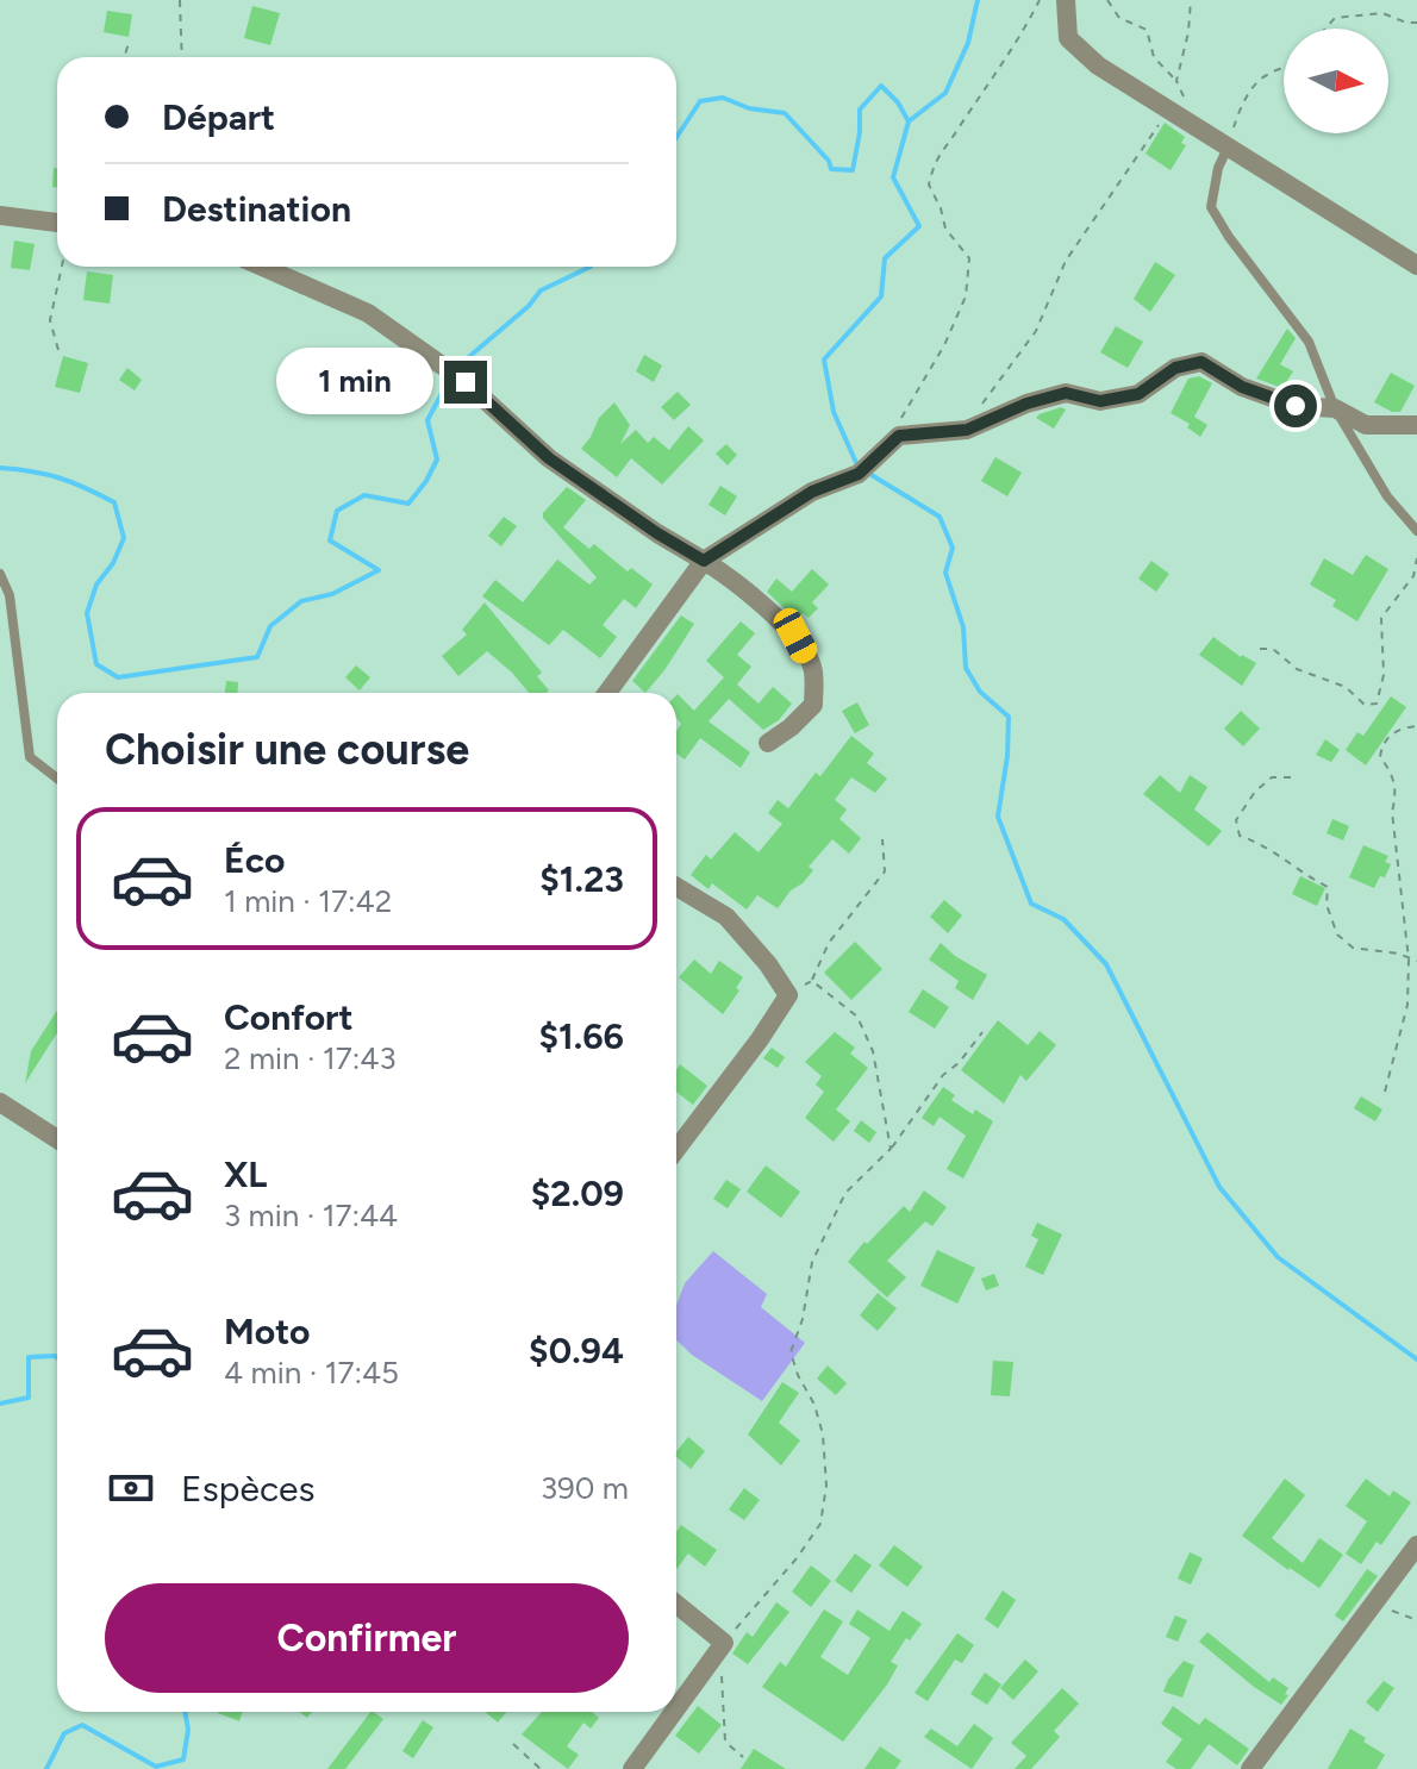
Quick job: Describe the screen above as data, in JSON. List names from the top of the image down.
{
  "north": "right",
  "page": {
    "banner": ["Départ", "Destination"],
    "bubble": "1 min",
    "heading": "Choisir une course",
    "list": [
      {
        "name": "Éco",
        "note": "1 min · 17:42",
        "value": "$1.23"
      },
      {
        "name": "Confort",
        "note": "2 min · 17:43",
        "value": "$1.66"
      },
      {
        "name": "XL",
        "note": "3 min · 17:44",
        "value": "$2.09"
      },
      {
        "name": "Moto",
        "note": "4 min · 17:45",
        "value": "$0.94"
      }
    ],
    "pay": ["Espèces", "390 m"],
    "buttons": "Confirmer"
  }
}
